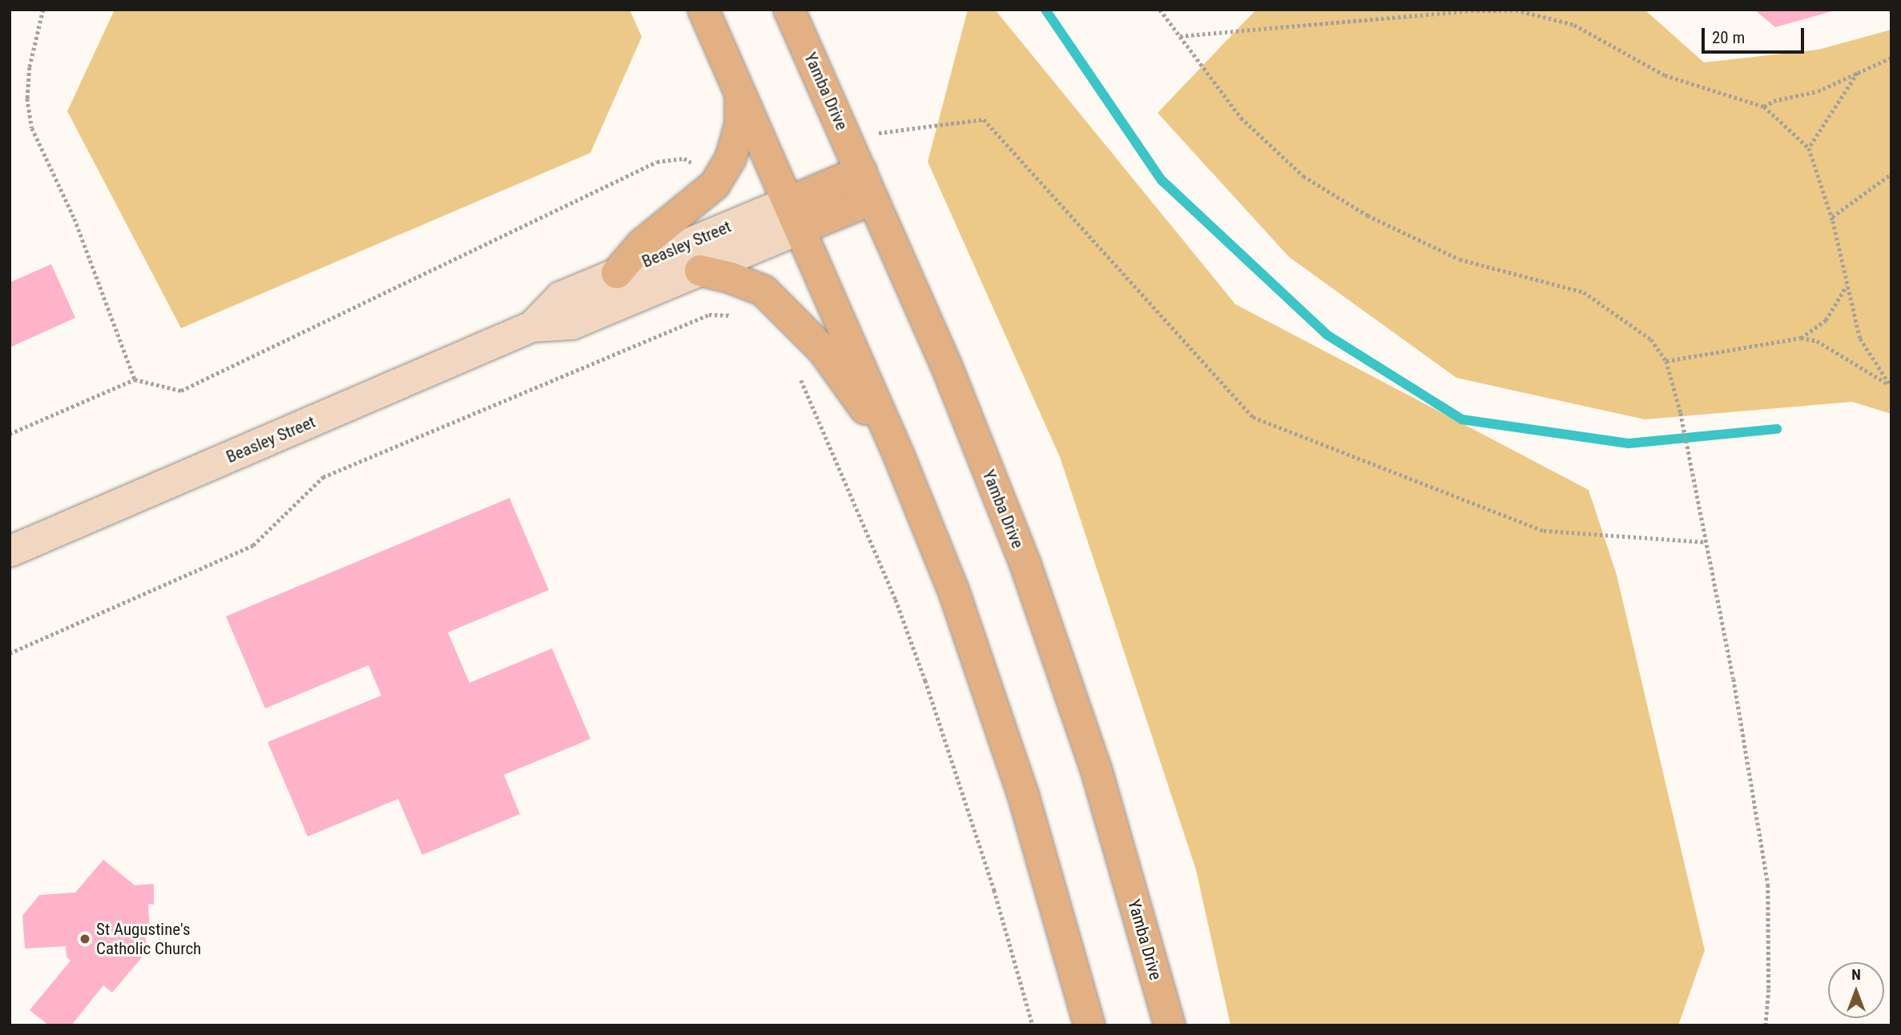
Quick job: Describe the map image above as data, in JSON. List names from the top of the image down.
{
  "streets": {
    "main road": ["Yamba Drive", "Beasley Street"]
  },
  "places": ["St Augustine's Catholic Church"],
  "scale_bar": "20 m",
  "north": "top"
}
